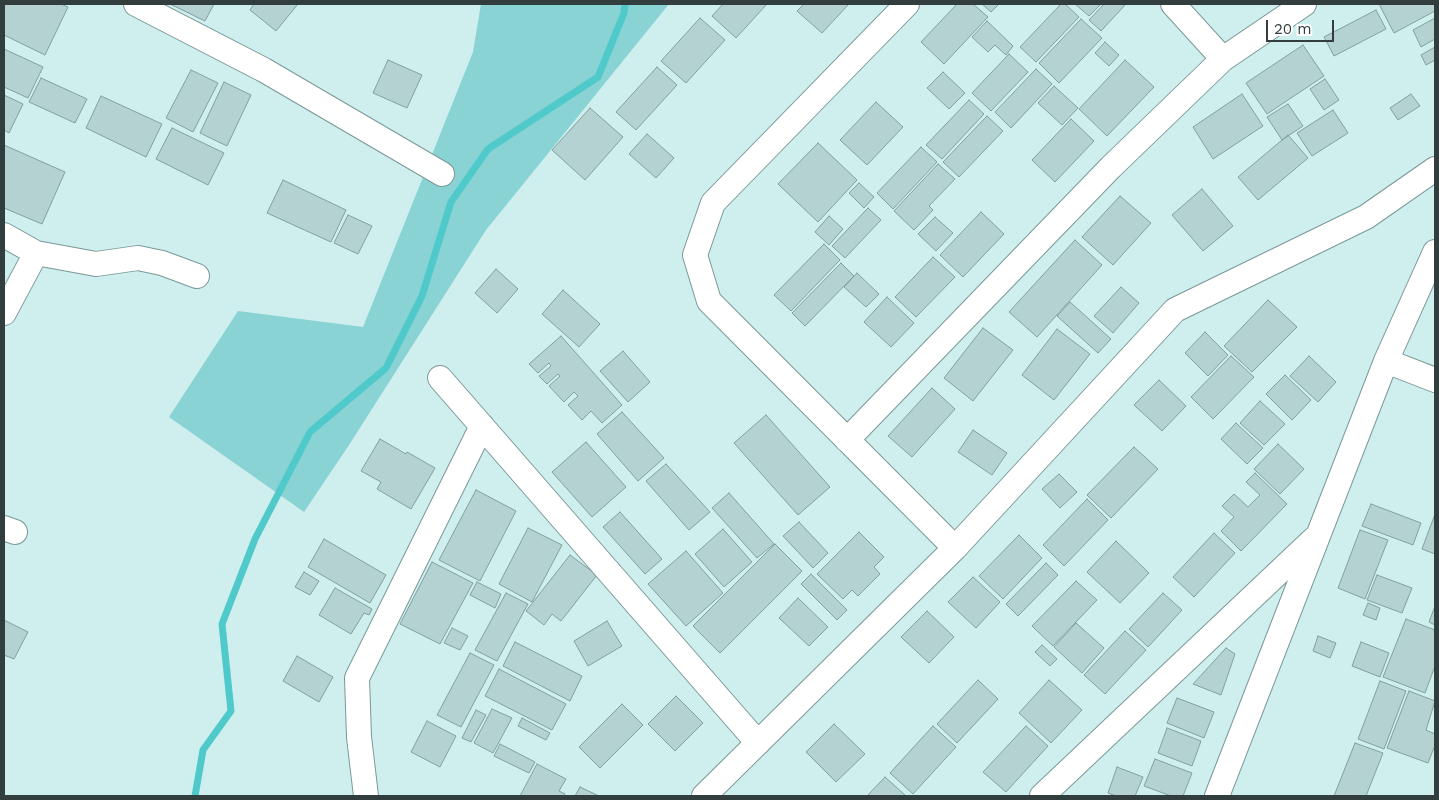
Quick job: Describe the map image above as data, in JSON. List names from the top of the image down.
{
  "scale_bar": "20 m"
}
